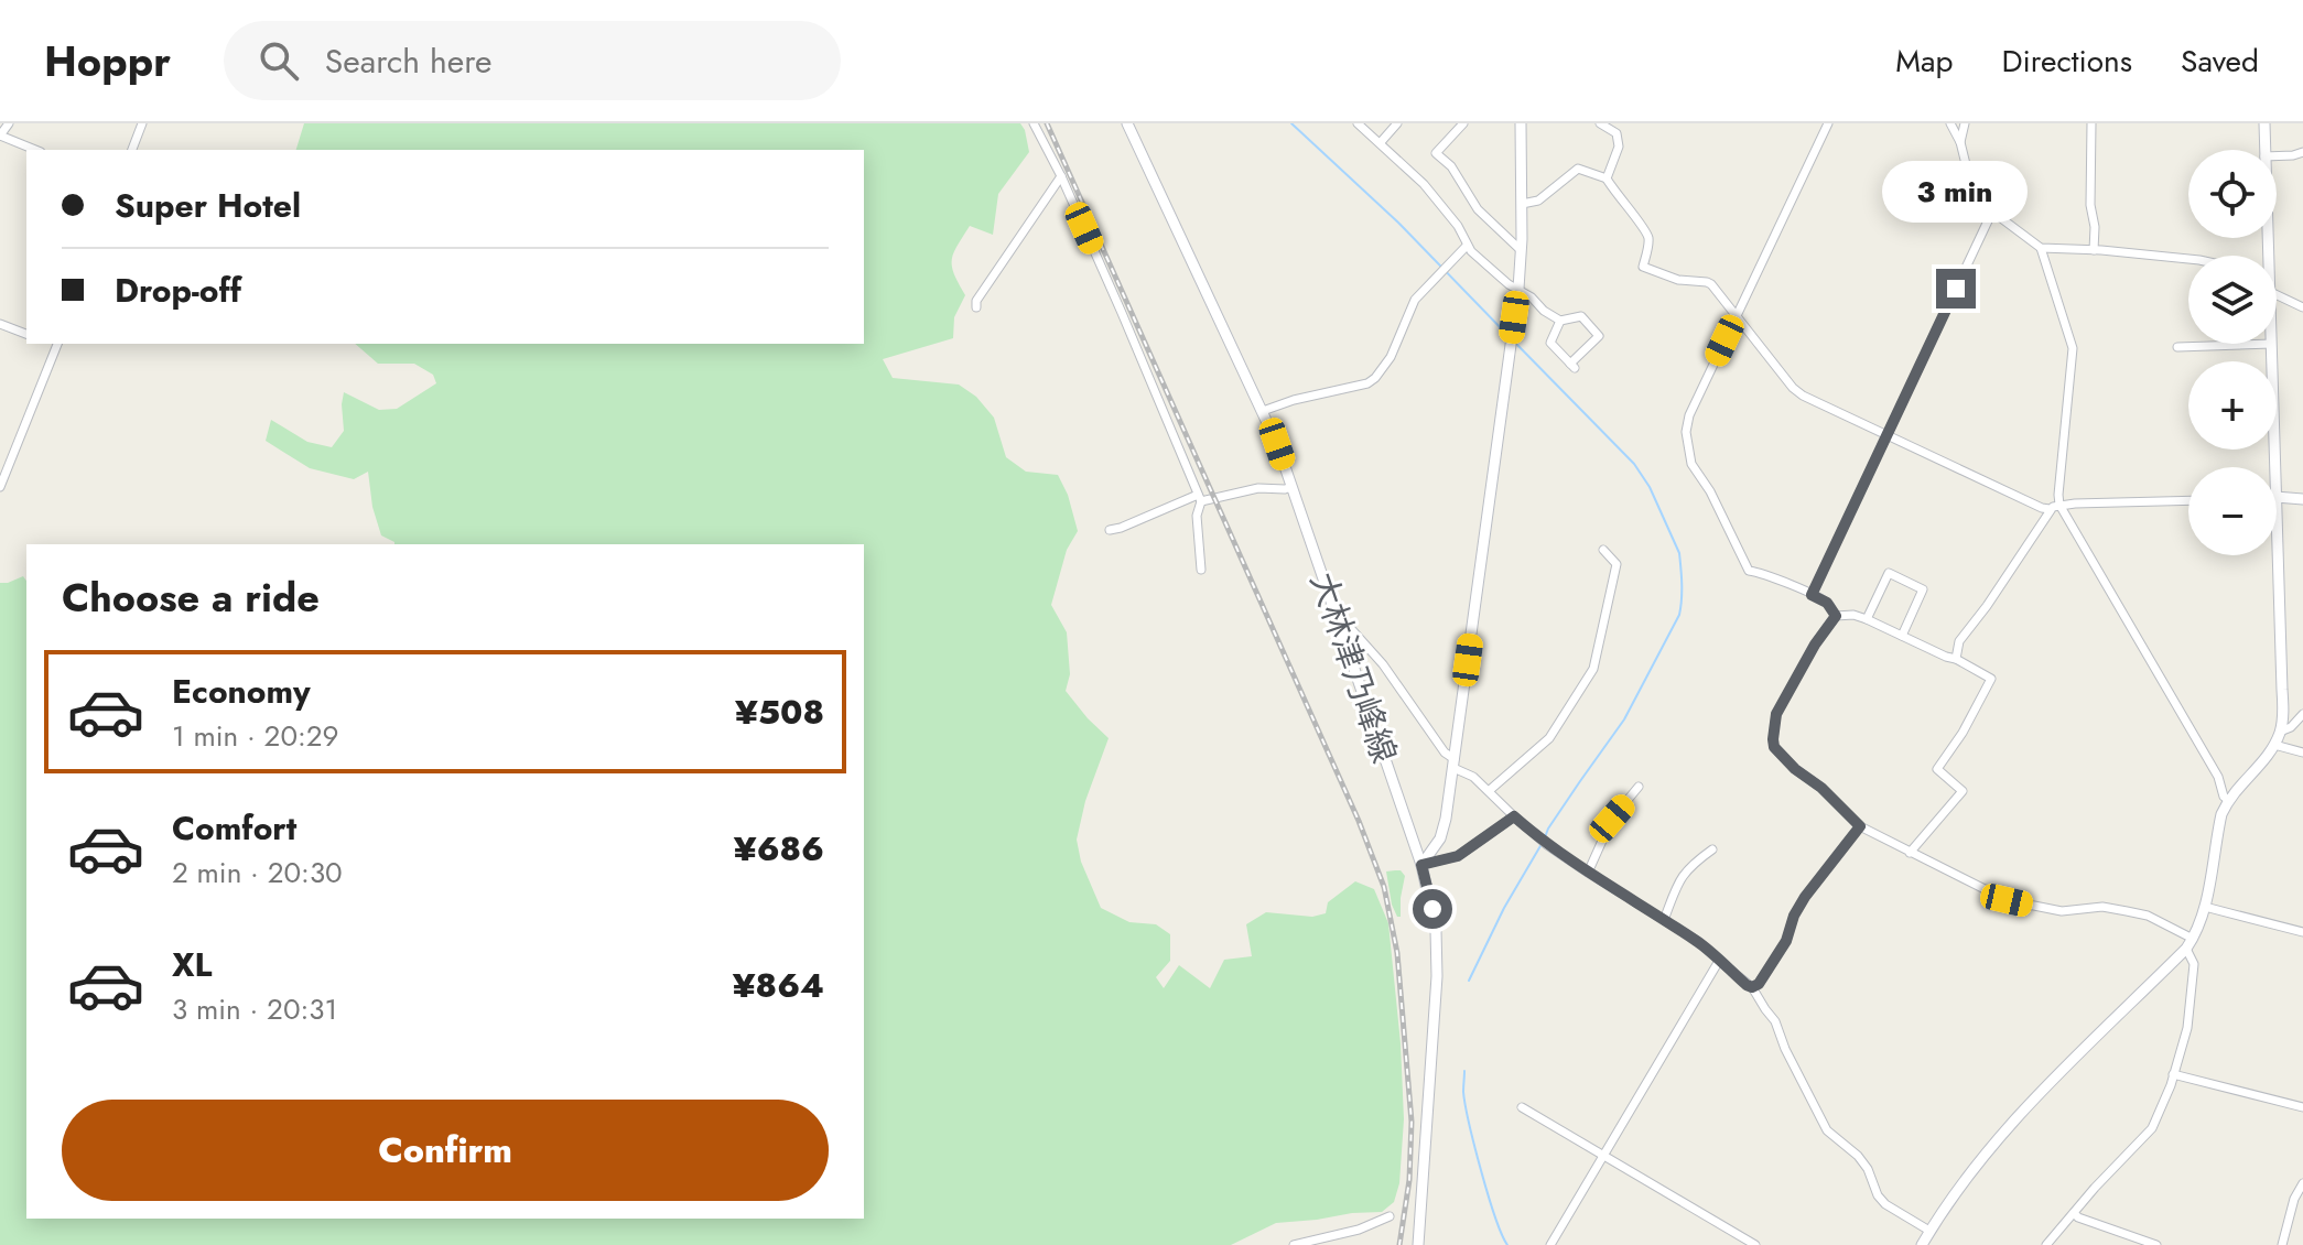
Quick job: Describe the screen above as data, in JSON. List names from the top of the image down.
{
  "streets": {
    "street": ["大林津乃峰線"]
  },
  "page": {
    "header": "Hoppr",
    "search": "Search here",
    "nav": ["Map", "Directions", "Saved"],
    "map_buttons": ["+", "−"],
    "banner": ["Super Hotel", "Drop-off"],
    "bubble": "3 min",
    "heading": "Choose a ride",
    "list": [
      {
        "name": "Economy",
        "note": "1 min · 20:29",
        "value": "¥508"
      },
      {
        "name": "Comfort",
        "note": "2 min · 20:30",
        "value": "¥686"
      },
      {
        "name": "XL",
        "note": "3 min · 20:31",
        "value": "¥864"
      }
    ],
    "buttons": "Confirm"
  }
}
